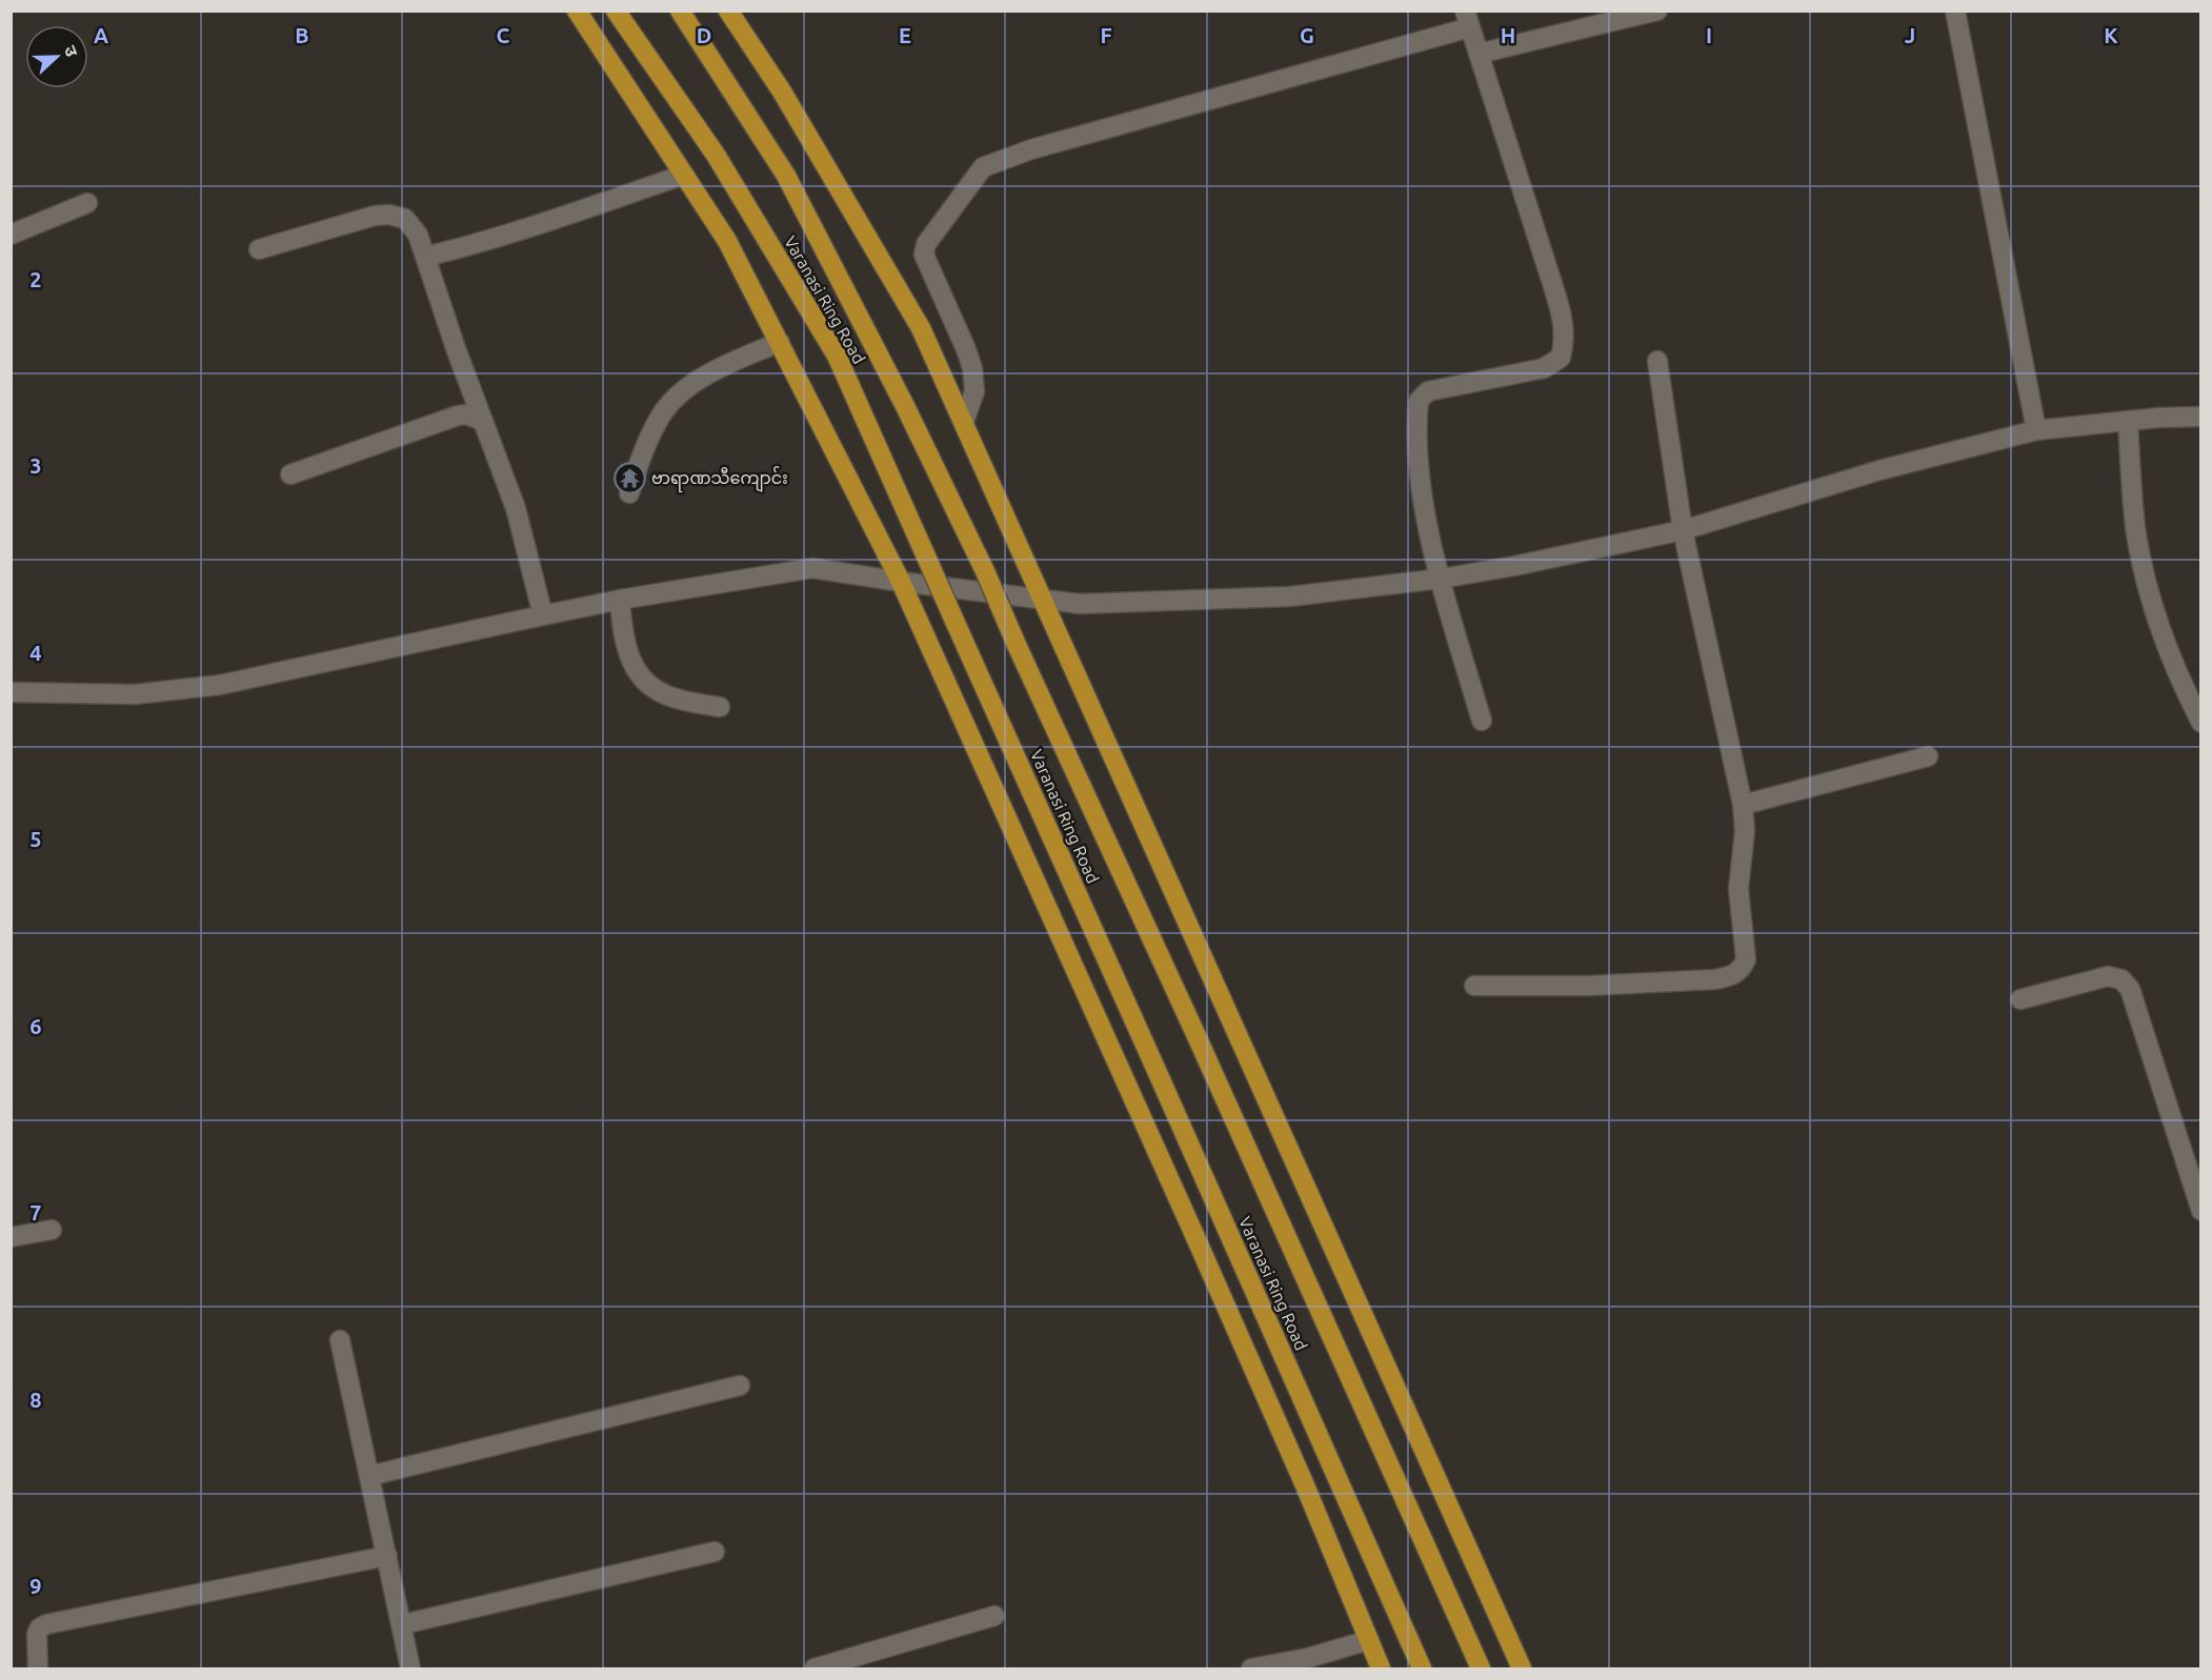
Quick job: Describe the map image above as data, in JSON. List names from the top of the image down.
{
  "streets": {
    "highway": ["Varanasi Ring Road"]
  },
  "places": {
    "temple": ["ဗာရာဏသီကျောင်း"]
  },
  "north": "right",
  "grid": {
    "columns": [
      "A",
      "B",
      "C",
      "D",
      "E",
      "F",
      "G",
      "H",
      "I",
      "J",
      "K"
    ],
    "rows": [
      "2",
      "3",
      "4",
      "5",
      "6",
      "7",
      "8",
      "9"
    ]
  }
}
